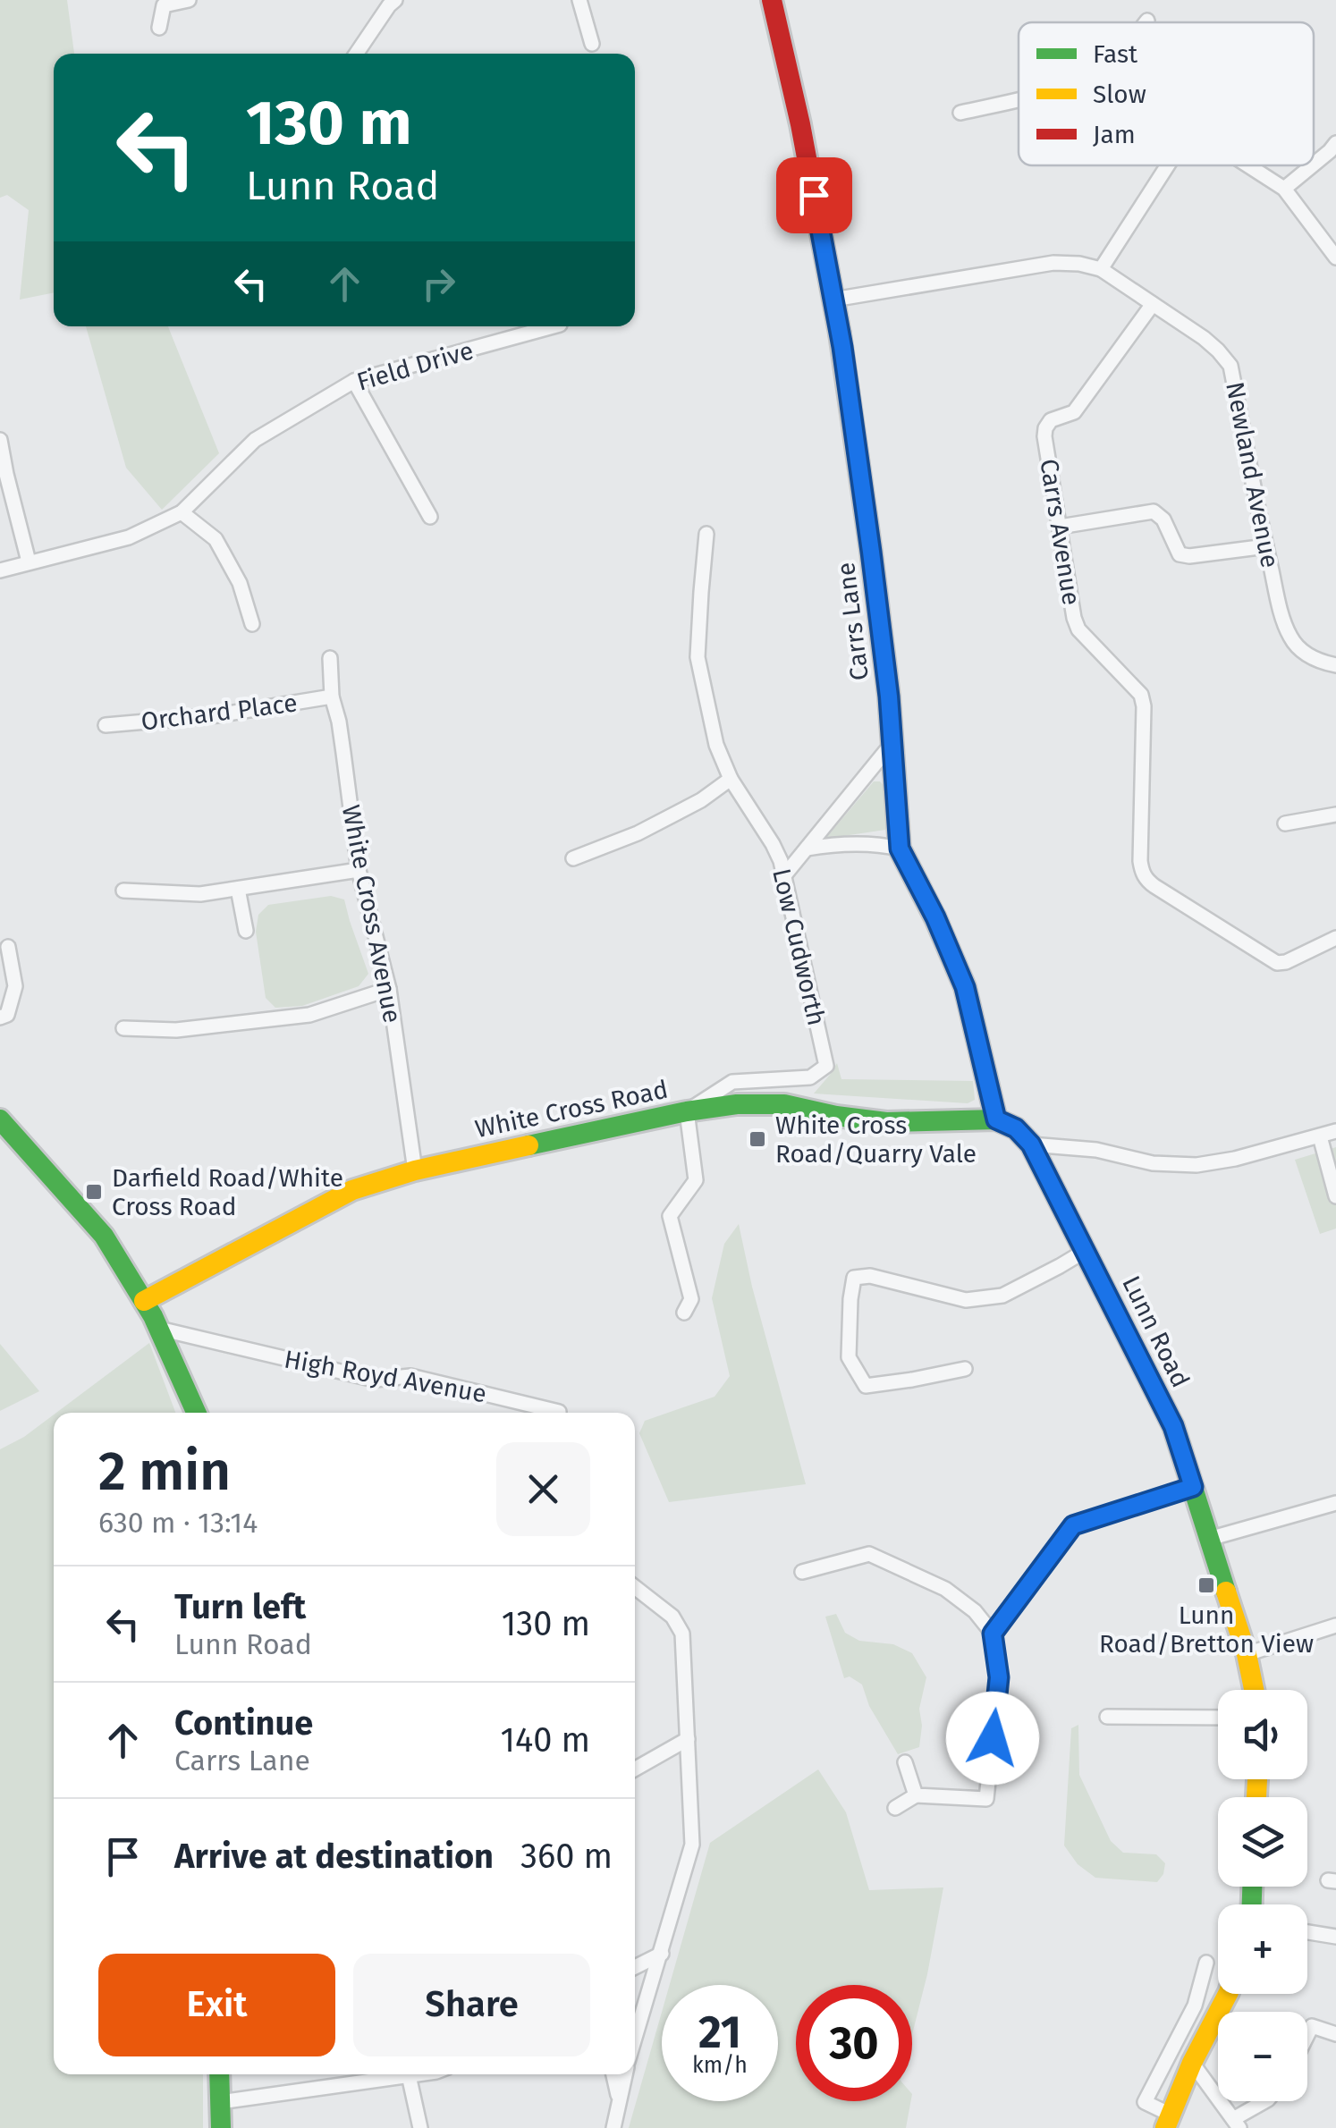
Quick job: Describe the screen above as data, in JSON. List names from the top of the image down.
{
  "streets": {
    "street": [
      "Field Drive",
      "Newland Avenue",
      "Carrs Avenue",
      "Carrs Lane",
      "Orchard Place",
      "White Cross Avenue",
      "Low Cudworth",
      "White Cross Road",
      "Lunn Road",
      "High Royd Avenue"
    ]
  },
  "crossings": [
    ["Newland Avenue", "Carrs Avenue"],
    ["Newland Avenue", "Carrs Lane"],
    ["Carrs Lane", "White Cross Road"],
    ["Orchard Place", "White Cross Avenue"],
    ["White Cross Avenue", "White Cross Road"],
    ["Low Cudworth", "White Cross Road"]
  ],
  "places": {
    "transit": ["White Cross Road/Quarry Vale", "Darfield Road/White Cross Road", "Lunn Road/Bretton View"]
  },
  "legend": ["Fast", "Slow", "Jam"],
  "page": {
    "turn": ["130 m", "Lunn Road"],
    "heading": ["2 min", "630 m · 13:14"],
    "list": [
      {
        "name": "Turn left",
        "note": "Lunn Road",
        "value": "130 m"
      },
      {
        "name": "Continue",
        "note": "Carrs Lane",
        "value": "140 m"
      },
      {
        "name": "Arrive at destination",
        "value": "360 m"
      }
    ],
    "map_buttons": ["+", "−"],
    "buttons": ["Exit", "Share"],
    "speed": "21 km/h",
    "limit": "30"
  }
}
